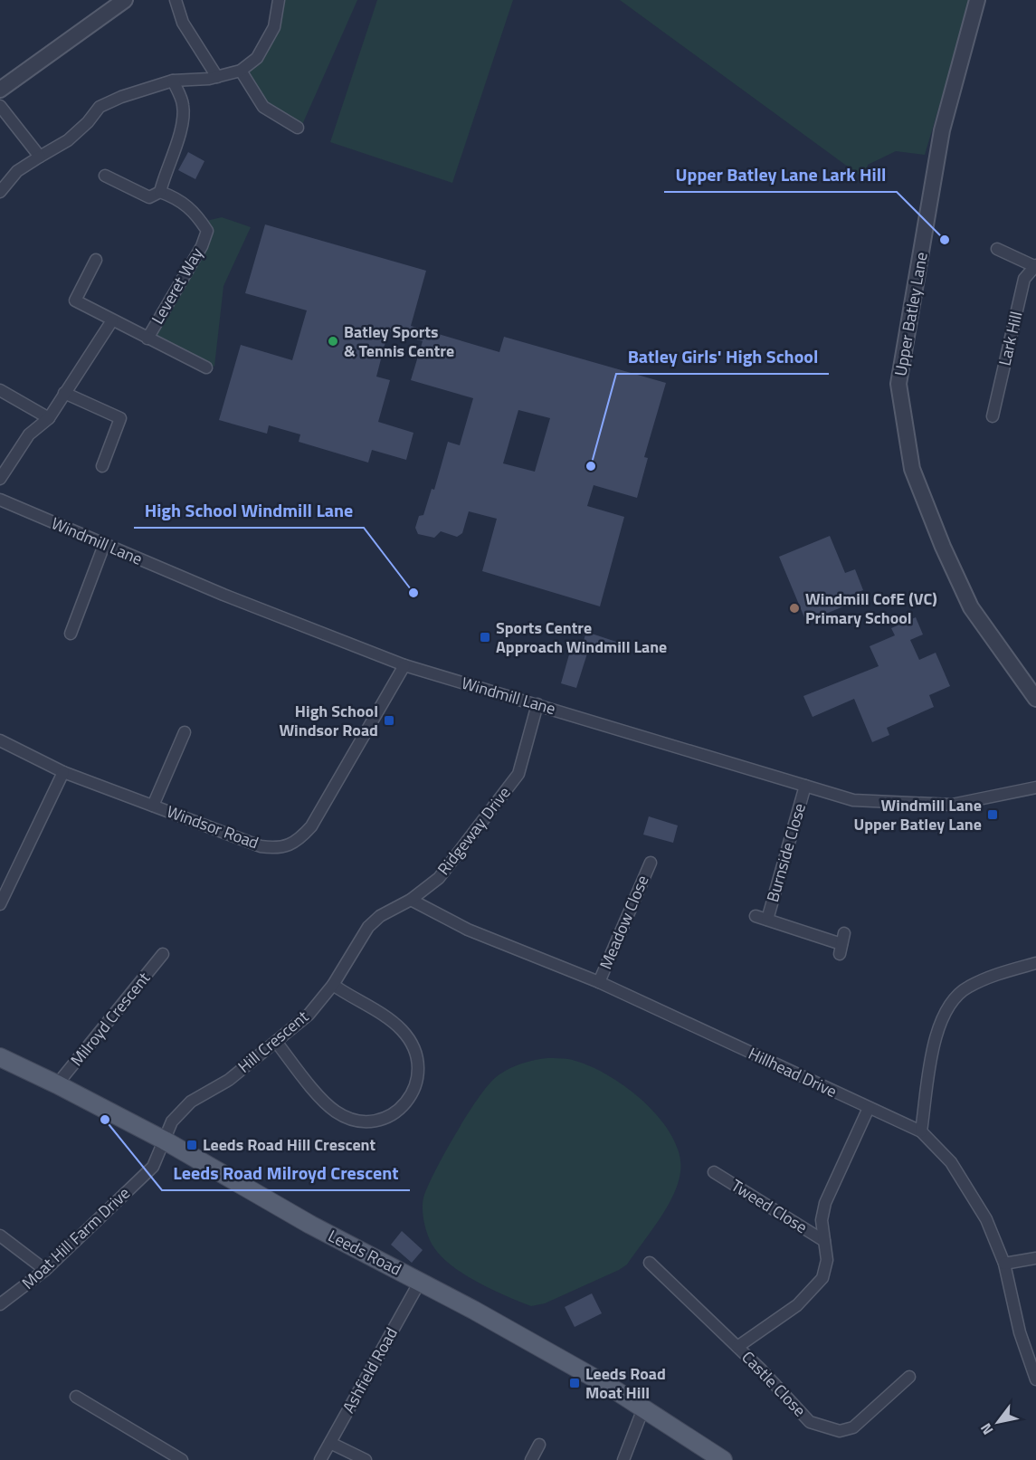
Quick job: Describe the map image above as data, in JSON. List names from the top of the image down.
{
  "streets": {
    "main road": ["Leeds Road"],
    "street": [
      "Leveret Way",
      "Upper Batley Lane",
      "Lark Hill",
      "Windmill Lane",
      "Windsor Road",
      "Ridgeway Drive",
      "Burnside Close",
      "Meadow Close",
      "Milroyd Crescent",
      "Hill Crescent",
      "Hillhead Drive",
      "Tweed Close",
      "Moat Hill Farm Drive",
      "Ashfield Road",
      "Castle Close"
    ]
  },
  "crossings": [
    ["Windmill Lane", "Windsor Road"],
    ["Windmill Lane", "Ridgeway Drive"],
    ["Windmill Lane", "Burnside Close"],
    ["Ridgeway Drive", "Hill Crescent"],
    ["Ridgeway Drive", "Hillhead Drive"],
    ["Meadow Close", "Hillhead Drive"],
    ["Milroyd Crescent", "Leeds Road"],
    ["Hill Crescent", "Moat Hill Farm Drive"],
    ["Hill Crescent", "Leeds Road"],
    ["Moat Hill Farm Drive", "Leeds Road"],
    ["Leeds Road", "Ashfield Road"]
  ],
  "places": {
    "other": [
      "Upper Batley Lane Lark Hill",
      "Batley Sports & Tennis Centre",
      "Batley Girls' High School",
      "High School Windmill Lane",
      "Windmill CofE (VC) Primary School",
      "Leeds Road Milroyd Crescent"
    ],
    "transit": [
      "Sports Centre Approach Windmill Lane",
      "High School Windsor Road",
      "Windmill Lane Upper Batley Lane",
      "Leeds Road Hill Crescent",
      "Leeds Road Moat Hill"
    ]
  },
  "north": "bottom left"
}
